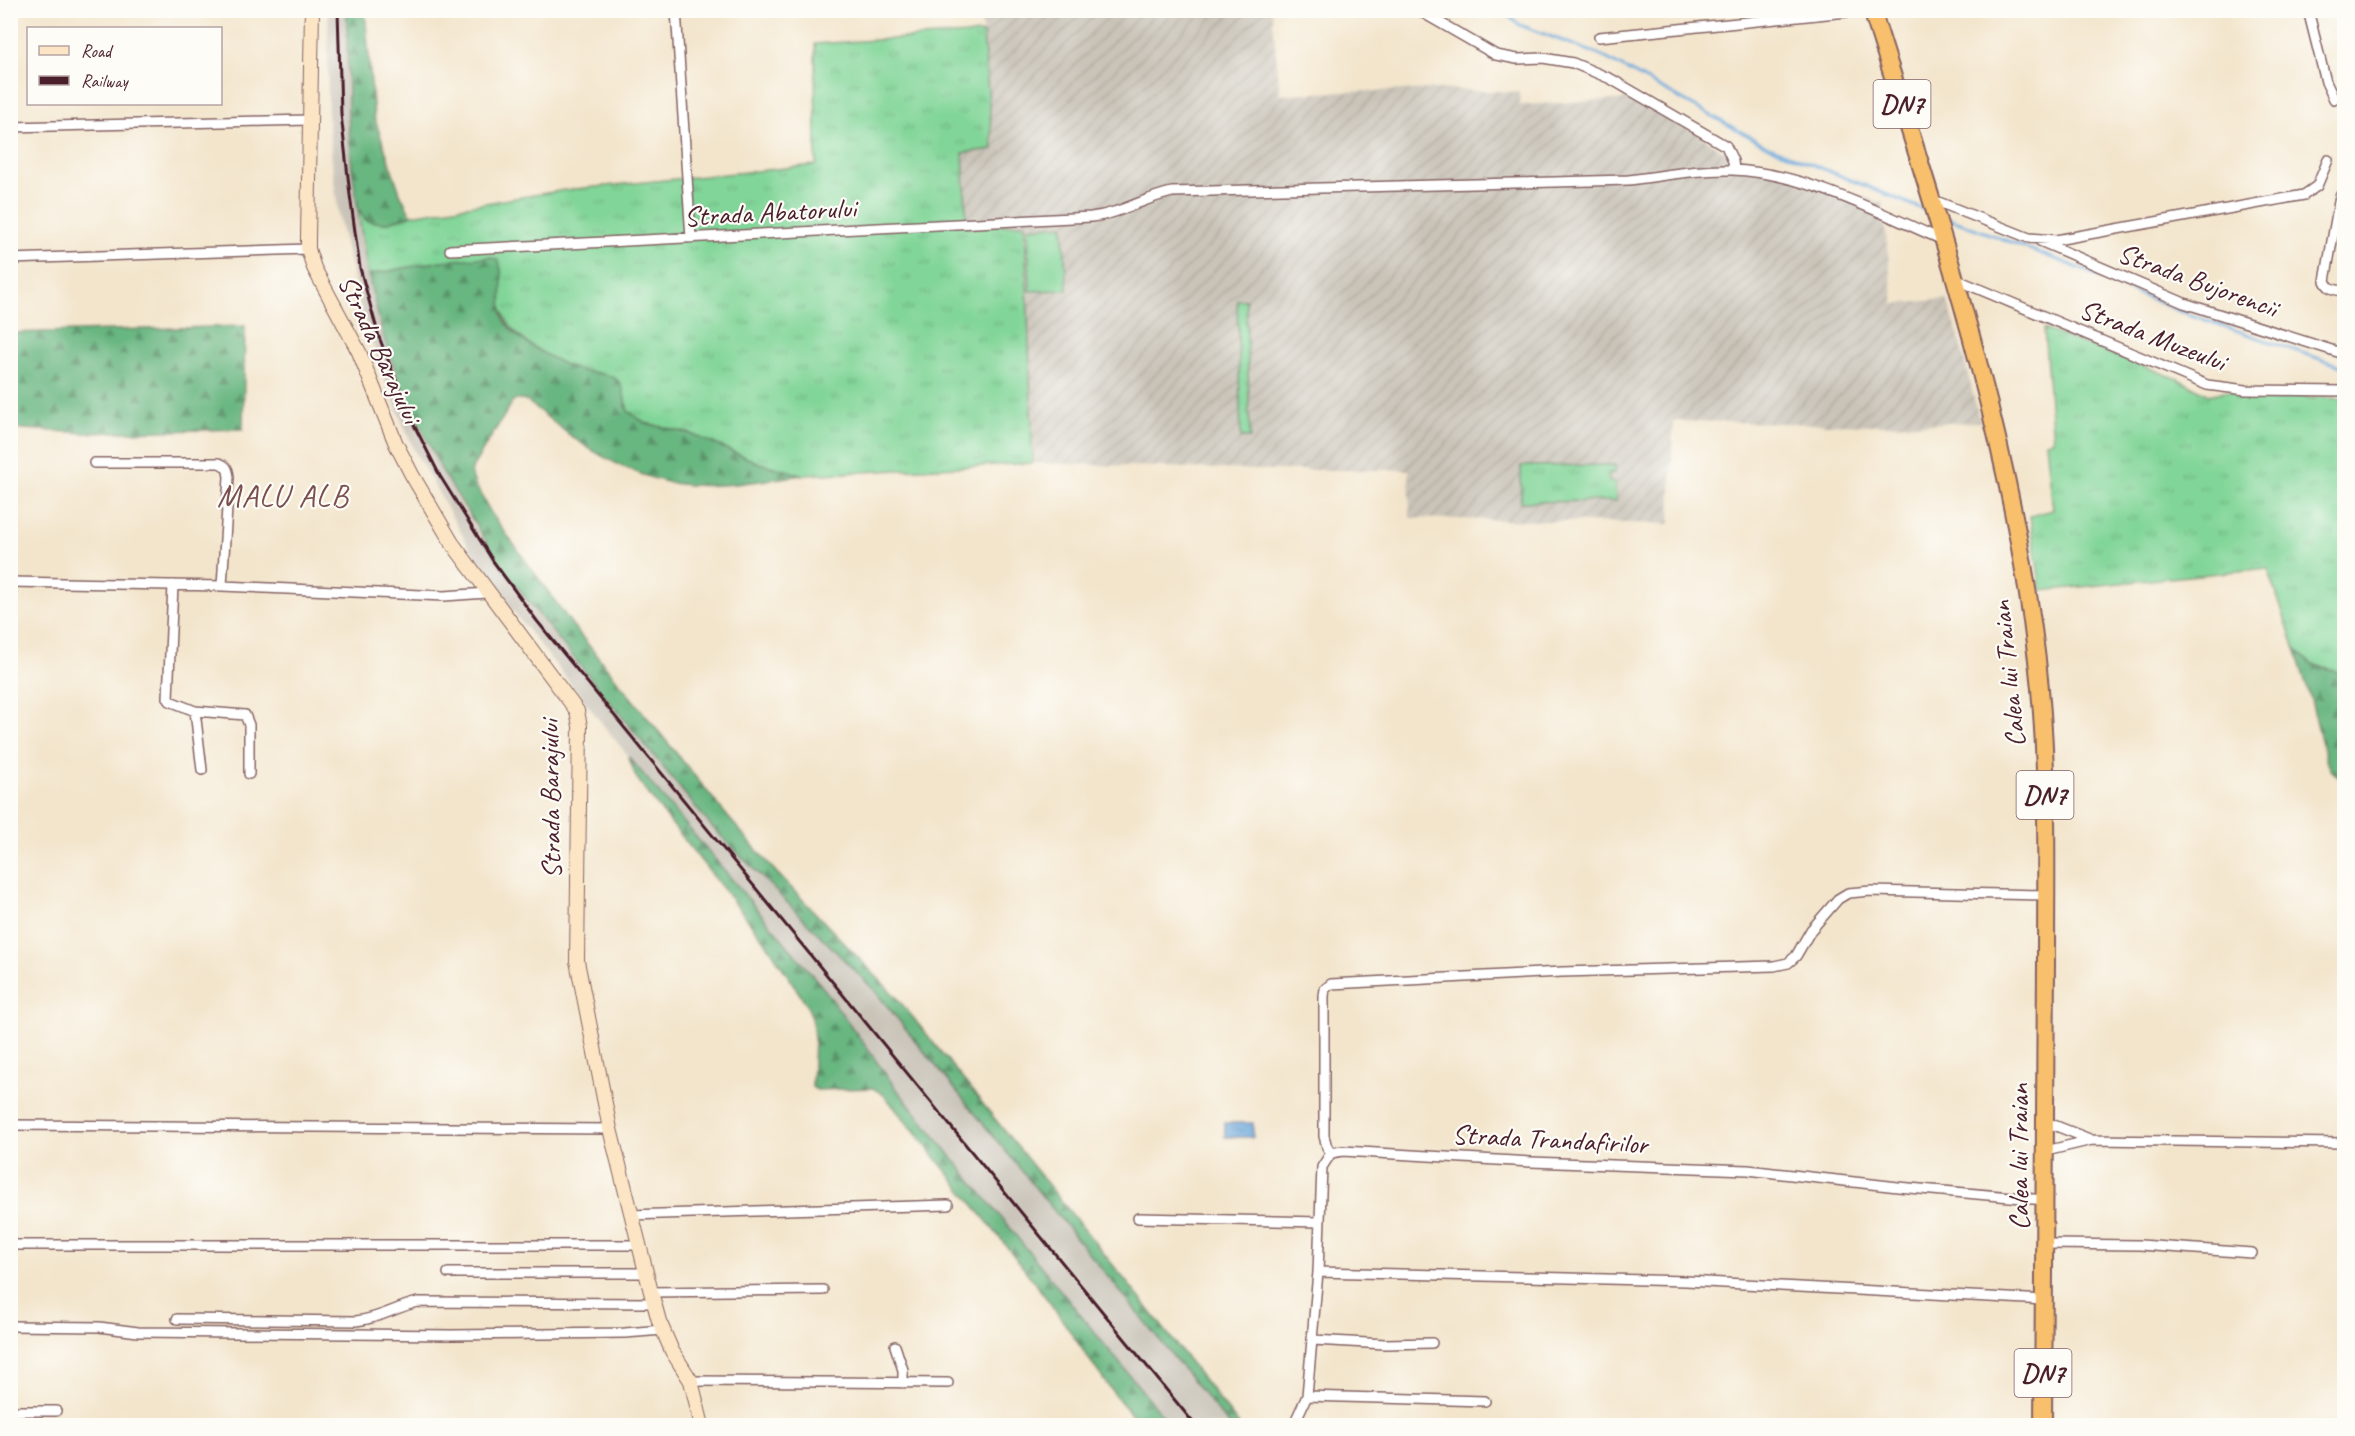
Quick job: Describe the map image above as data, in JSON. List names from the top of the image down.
{
  "streets": {
    "highway": ["DN7", "Calea lui Traian"],
    "street": [
      "Strada Abatorului",
      "Strada Bujorencii",
      "Strada Muzeului",
      "Strada Barajului",
      "Strada Trandafirilor"
    ]
  },
  "crossings": [
    ["Strada Abatorului", "Calea lui Traian"],
    ["Strada Bujorencii", "Calea lui Traian"],
    ["Strada Muzeului", "Calea lui Traian"],
    ["Calea lui Traian", "Strada Trandafirilor"]
  ],
  "districts": ["MALU ALB"],
  "legend": ["Road", "Railway"]
}
